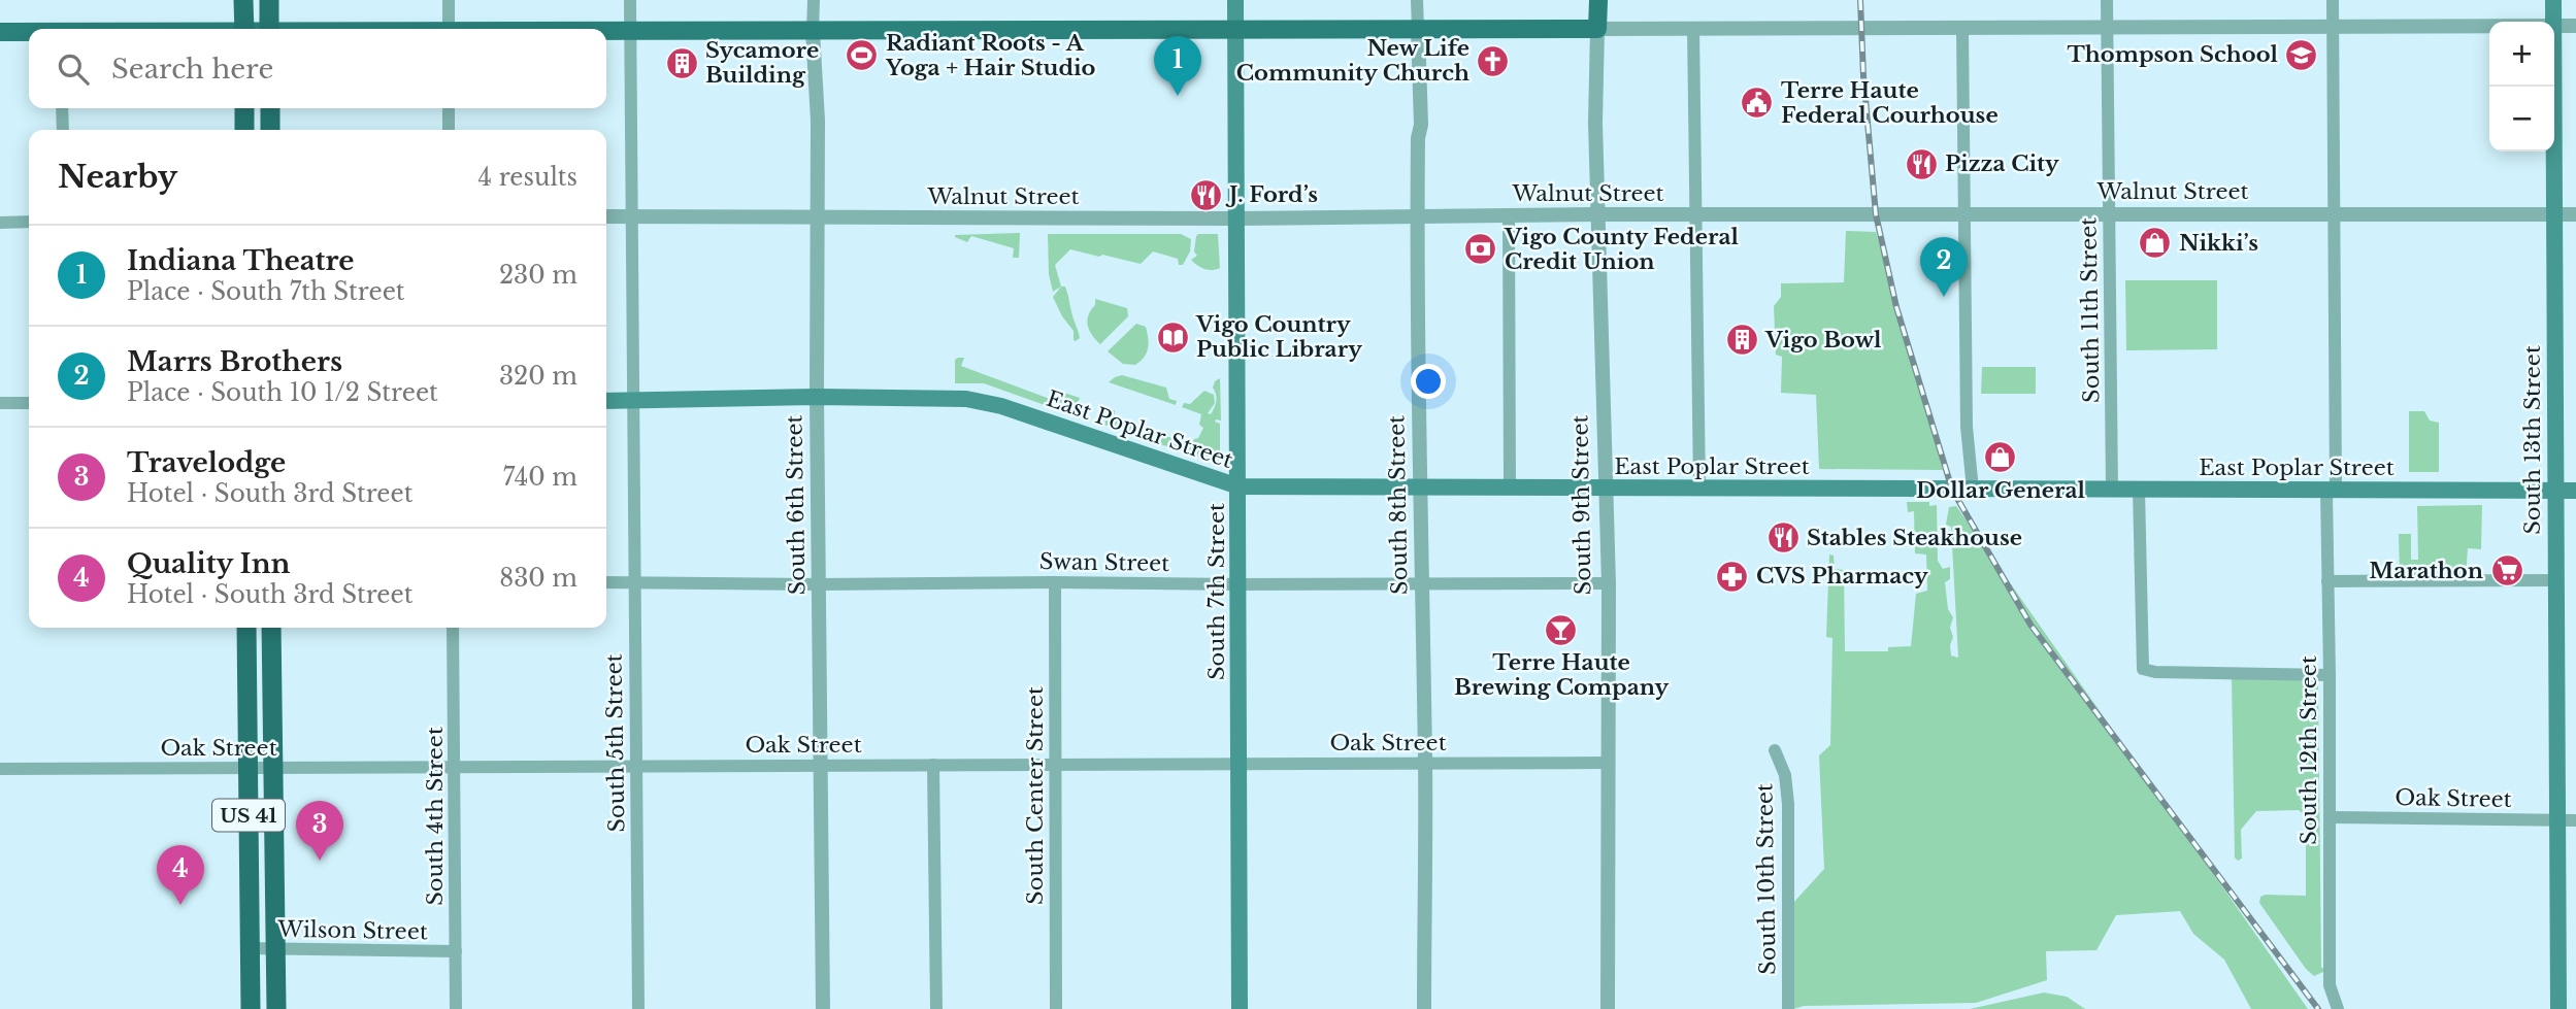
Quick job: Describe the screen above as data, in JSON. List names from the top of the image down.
{
  "streets": {
    "highway": ["US 41"],
    "main road": [
      "East Poplar Street",
      "South 13th Street",
      "South 9th Street",
      "South 7th Street"
    ],
    "street": [
      "Walnut Street",
      "South 11th Street",
      "South 6th Street",
      "South 8th Street",
      "Swan Street",
      "South 5th Street",
      "Oak Street",
      "South 12th Street",
      "South Center Street",
      "South 4th Street",
      "South 10th Street",
      "Wilson Street"
    ]
  },
  "crossings": [
    ["Walnut Street", "South 11th Street"],
    ["Walnut Street", "South 13th Street"],
    ["Walnut Street", "South 6th Street"],
    ["Walnut Street", "South 8th Street"],
    ["Walnut Street", "South 9th Street"],
    ["Walnut Street", "South 7th Street"],
    ["Walnut Street", "South 5th Street"],
    ["Walnut Street", "South 12th Street"],
    ["South 11th Street", "East Poplar Street"],
    ["East Poplar Street", "South 13th Street"],
    ["East Poplar Street", "South 6th Street"],
    ["East Poplar Street", "South 8th Street"],
    ["East Poplar Street", "South 9th Street"],
    ["East Poplar Street", "South 7th Street"],
    ["East Poplar Street", "South 5th Street"],
    ["East Poplar Street", "South 12th Street"],
    ["South 13th Street", "Oak Street"],
    ["South 6th Street", "Swan Street"],
    ["South 6th Street", "Oak Street"],
    ["South 8th Street", "Swan Street"],
    ["South 8th Street", "Oak Street"],
    ["South 9th Street", "Swan Street"],
    ["South 9th Street", "Oak Street"],
    ["Swan Street", "South 7th Street"],
    ["Swan Street", "South 5th Street"],
    ["Swan Street", "South Center Street"],
    ["South 7th Street", "Oak Street"],
    ["South 5th Street", "Oak Street"],
    ["Oak Street", "South 12th Street"],
    ["Oak Street", "South Center Street"],
    ["Oak Street", "US 41"],
    ["Oak Street", "South 4th Street"],
    ["US 41", "Wilson Street"],
    ["South 4th Street", "Wilson Street"]
  ],
  "places": {
    "school or university": ["Thompson School"],
    "sports": ["Radiant Roots - A Yoga + Hair Studio"],
    "church": ["New Life Community Church"],
    "building": ["Sycamore Building", "Vigo Bowl"],
    "public building": ["Terre Haute Federal Courhouse"],
    "restaurant": ["Pizza City", "J. Ford’s", "Stables Steakhouse"],
    "shop": ["Nikki’s", "Dollar General"],
    "bank": ["Vigo County Federal Credit Union"],
    "library": ["Vigo Country Public Library"],
    "supermarket": ["Marathon"],
    "pharmacy": ["CVS Pharmacy"],
    "bar": ["Terre Haute Brewing Company"]
  },
  "page": {
    "map_buttons": ["+", "−"],
    "search": "Search here",
    "pins": [
      "1",
      "2",
      "3",
      "4"
    ],
    "heading": ["Nearby", "4 results"],
    "list": [
      {
        "mark": "1",
        "name": "Indiana Theatre",
        "note": "Place · South 7th Street",
        "value": "230 m"
      },
      {
        "mark": "2",
        "name": "Marrs Brothers",
        "note": "Place · South 10 1/2 Street",
        "value": "320 m"
      },
      {
        "mark": "3",
        "name": "Travelodge",
        "note": "Hotel · South 3rd Street",
        "value": "740 m"
      },
      {
        "mark": "4",
        "name": "Quality Inn",
        "note": "Hotel · South 3rd Street",
        "value": "830 m"
      }
    ]
  }
}
